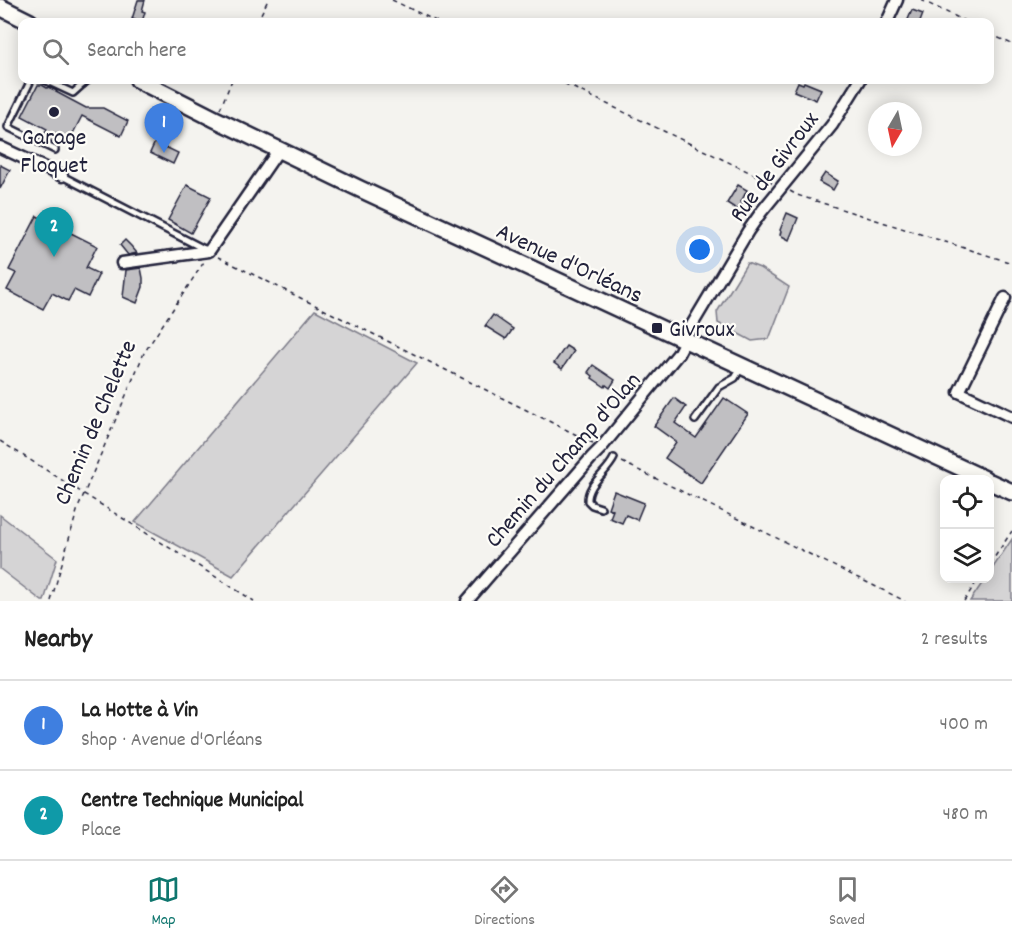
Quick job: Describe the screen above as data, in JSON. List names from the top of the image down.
{
  "streets": {
    "main road": ["Avenue d'Orléans"],
    "street": ["Rue de Givroux", "Chemin du Champ d'Olan"],
    "path": ["Chemin de Chelette"]
  },
  "crossings": [
    ["Rue de Givroux", "Avenue d'Orléans"],
    ["Rue de Givroux", "Chemin du Champ d'Olan"],
    ["Avenue d'Orléans", "Chemin du Champ d'Olan"]
  ],
  "places": {
    "other": ["Garage Floquet"],
    "transit": ["Givroux"]
  },
  "north": "bottom",
  "page": {
    "search": "Search here",
    "pins": ["1", "2"],
    "heading": ["Nearby", "2 results"],
    "list": [
      {
        "mark": "1",
        "name": "La Hotte à Vin",
        "note": "Shop · Avenue d'Orléans",
        "value": "400 m"
      },
      {
        "mark": "2",
        "name": "Centre Technique Municipal",
        "note": "Place",
        "value": "480 m"
      }
    ],
    "nav": ["Map", "Directions", "Saved"]
  }
}
